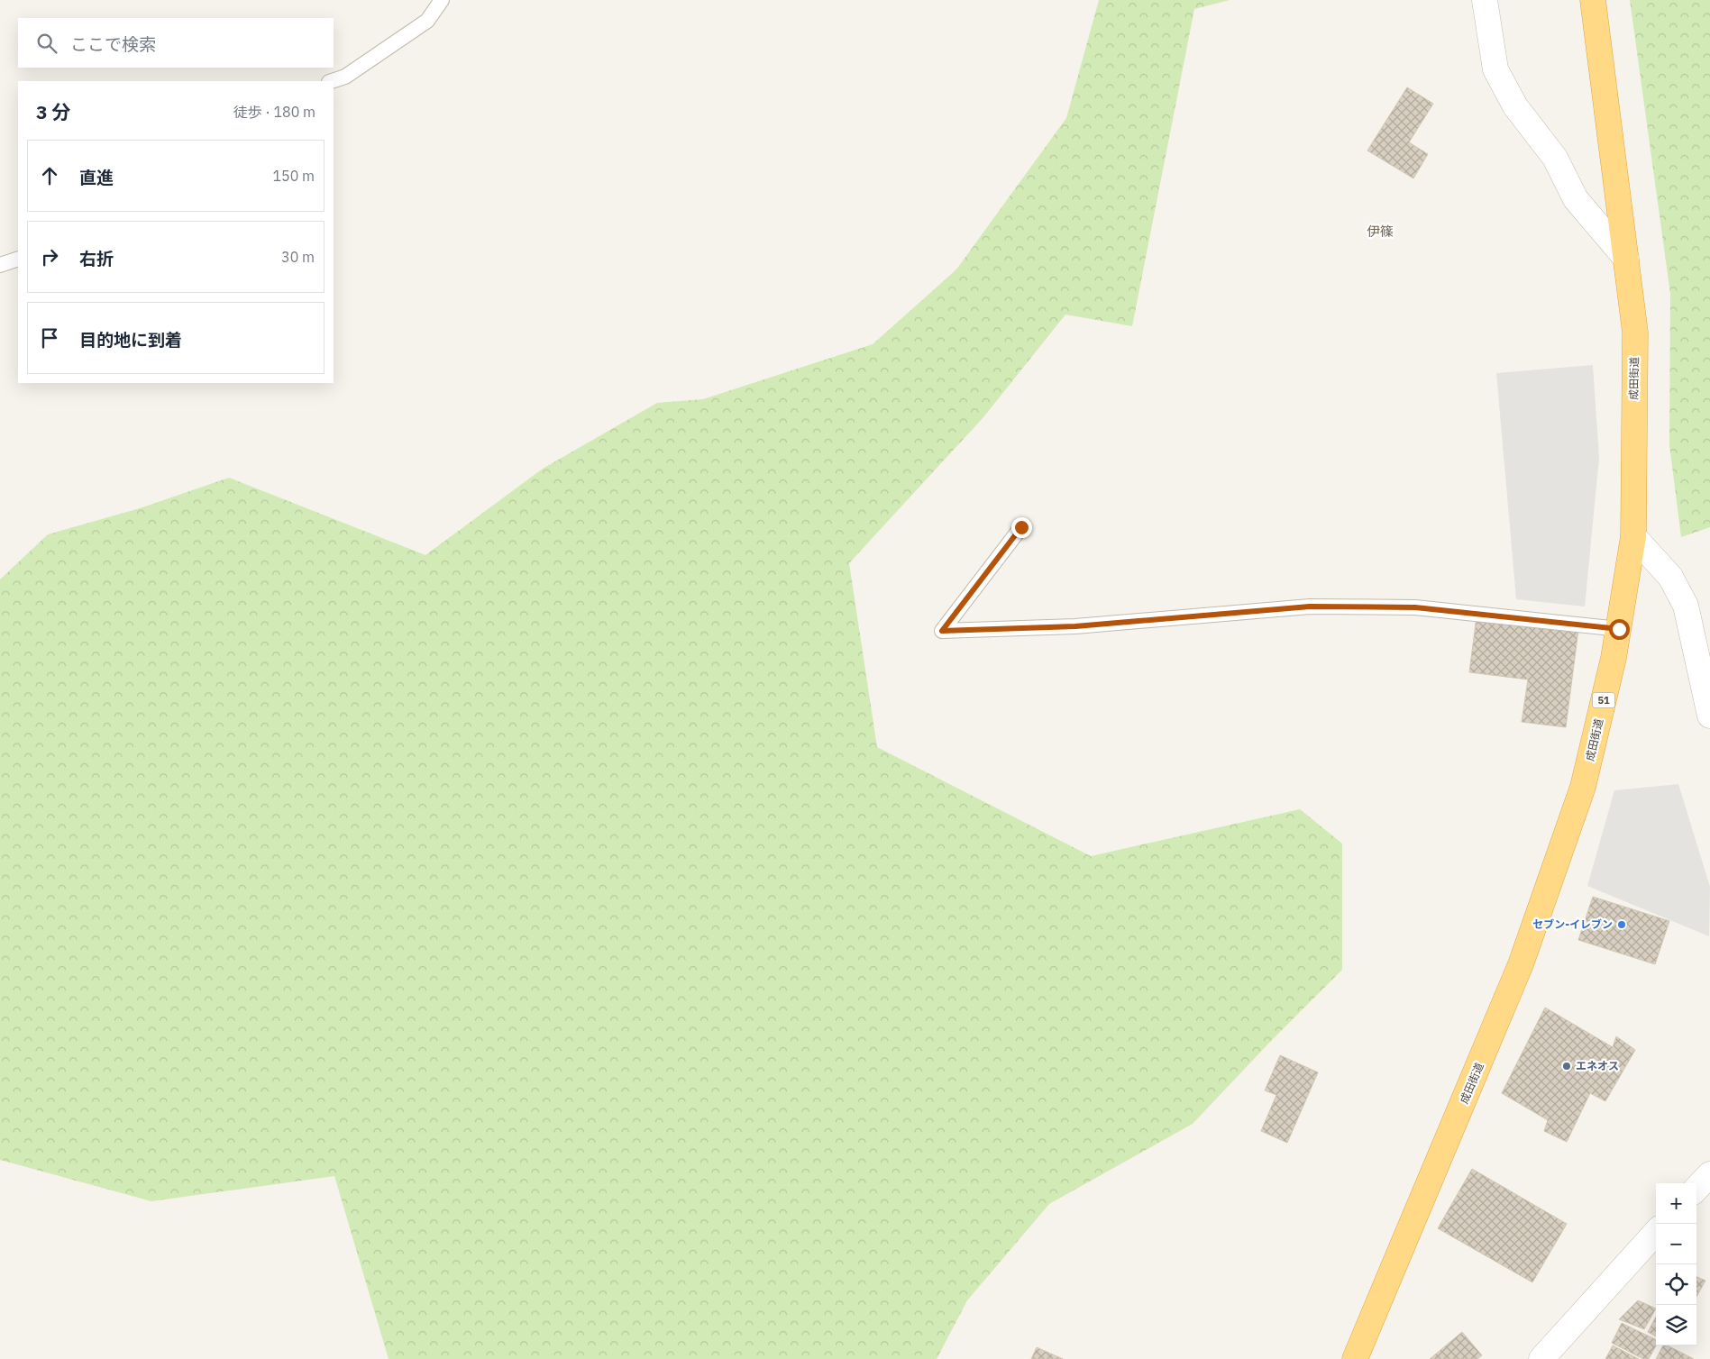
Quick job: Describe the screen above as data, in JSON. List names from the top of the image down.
{
  "streets": {
    "highway": ["成田街道", "51"]
  },
  "districts": ["伊篠"],
  "places": ["セブン-イレブン", "エネオス"],
  "page": {
    "search": "ここで検索",
    "heading": ["3 分", "徒歩 · 180 m"],
    "list": [
      ["直進", "150 m"],
      ["右折", "30 m"],
      "目的地に到着"
    ],
    "map_buttons": ["+", "−"]
  }
}
